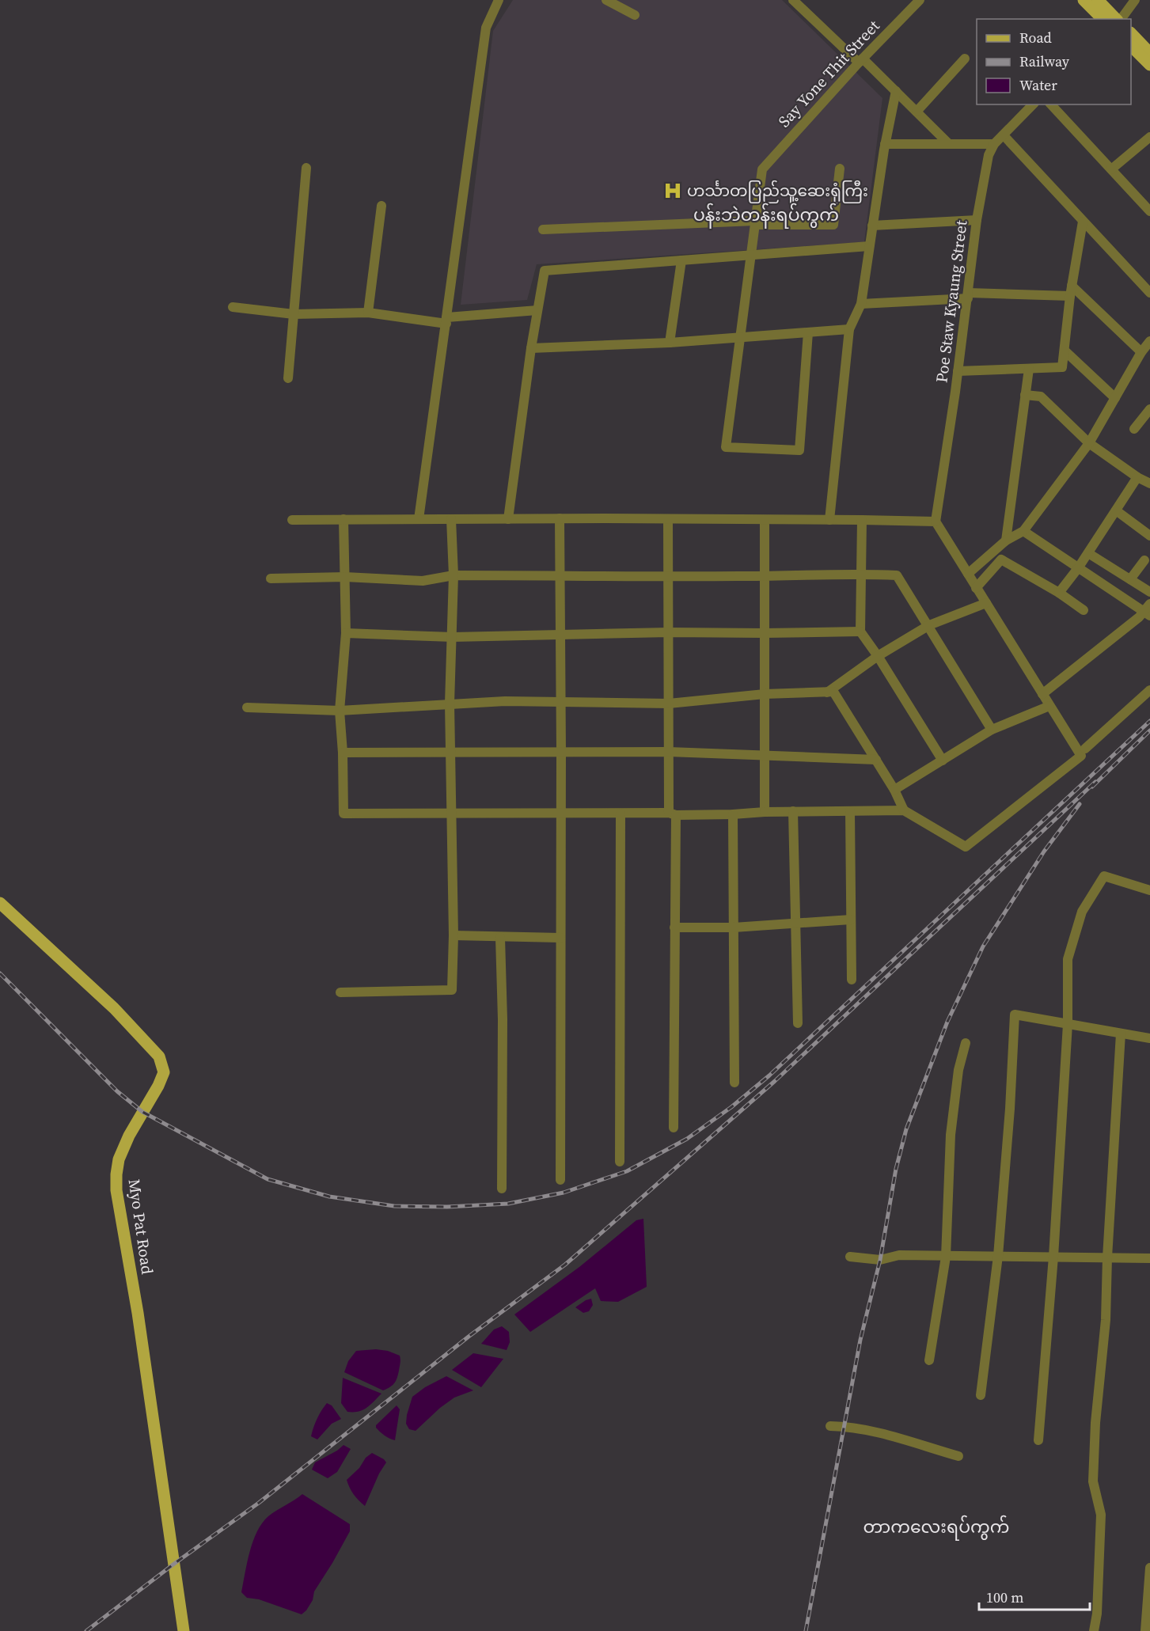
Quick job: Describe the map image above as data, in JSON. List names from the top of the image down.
{
  "streets": {
    "main road": ["Myo Pat Road"],
    "street": ["Say Yone Thit Street", "Poe Staw Kyaung Street"]
  },
  "districts": ["ပန်းဘဲတန်းရပ်ကွက်", "တာကလေးရပ်ကွက်"],
  "places": {
    "hospital": ["ဟင်္သာတပြည်သူ့ဆေးရုံကြီး"]
  },
  "legend": ["Road", "Railway", "Water"],
  "scale_bar": "100 m"
}
